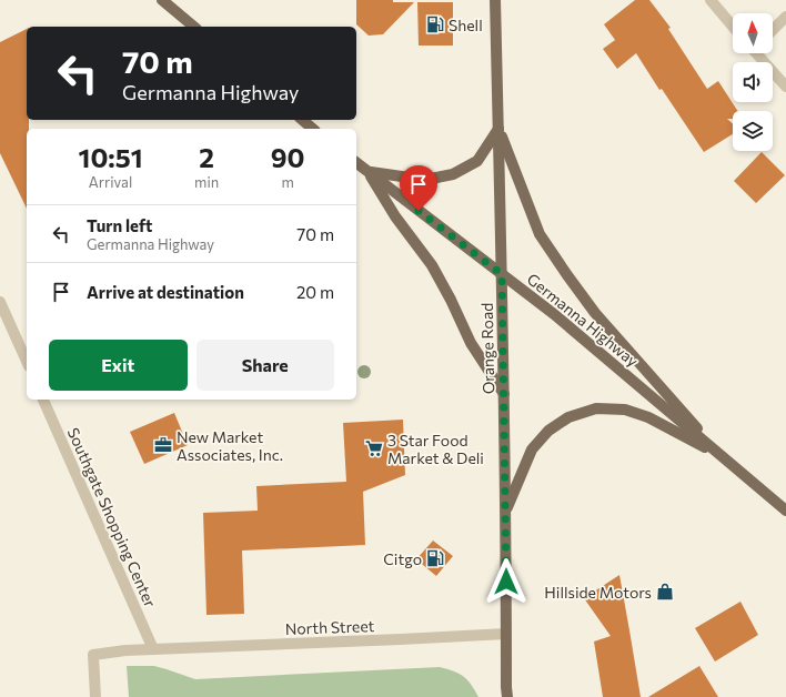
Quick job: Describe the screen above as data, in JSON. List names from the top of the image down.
{
  "streets": {
    "main road": ["Germanna Highway", "Orange Road"],
    "street": ["Southgate Shopping Center", "North Street"]
  },
  "crossings": [
    ["Germanna Highway", "Orange Road"],
    ["Orange Road", "North Street"],
    ["Southgate Shopping Center", "North Street"]
  ],
  "places": {
    "fuel station": ["Shell", "Citgo"],
    "office": ["New Market Associates, Inc."],
    "supermarket": ["3 Star Food Market & Deli"],
    "shop": ["Hillside Motors"]
  },
  "north": "top",
  "page": {
    "turn": ["70 m", "Germanna Highway"],
    "eta": [
      "10:51",
      "Arrival",
      "2",
      "min",
      "90",
      "m"
    ],
    "list": [
      {
        "name": "Turn left",
        "note": "Germanna Highway",
        "value": "70 m"
      },
      {
        "name": "Arrive at destination",
        "value": "20 m"
      }
    ],
    "buttons": ["Exit", "Share"]
  }
}
